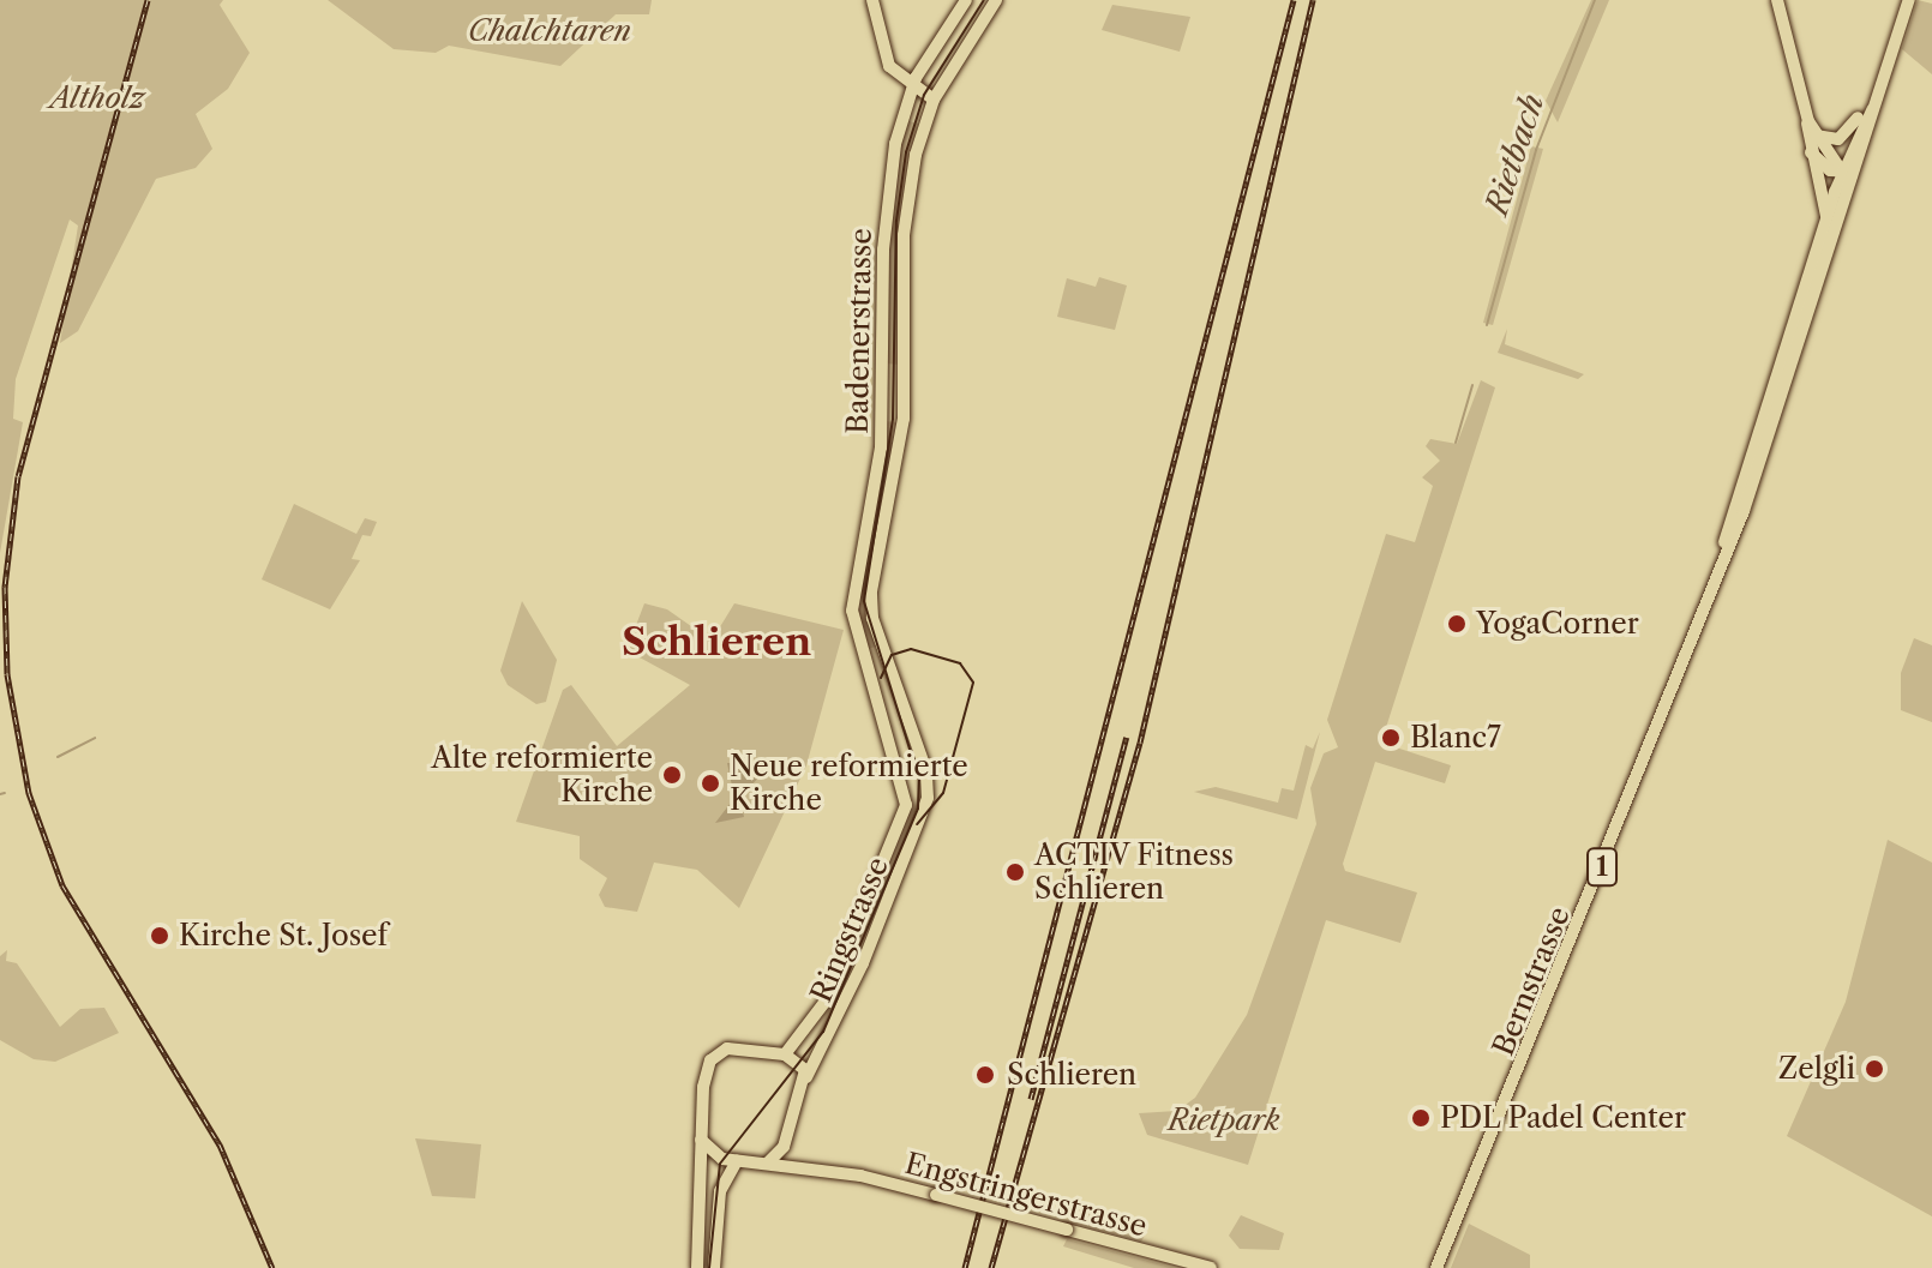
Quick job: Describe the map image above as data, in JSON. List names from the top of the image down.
{
  "streets": {
    "main road": [
      "Badenerstrasse",
      "1",
      "Ringstrasse",
      "Bernstrasse",
      "Engstringerstrasse"
    ]
  },
  "crossings": [
    ["Badenerstrasse", "Ringstrasse"],
    ["Ringstrasse", "Engstringerstrasse"]
  ],
  "districts": ["Schlieren"],
  "water": ["Rietbach"],
  "parks": ["Chalchtaren", "Altholz", "Rietpark"],
  "places": [
    "YogaCorner",
    "Blanc7",
    "Alte reformierte Kirche",
    "Neue reformierte Kirche",
    "ACTIV Fitness Schlieren",
    "Kirche St. Josef",
    "Zelgli",
    "Schlieren",
    "PDL Padel Center"
  ]
}
